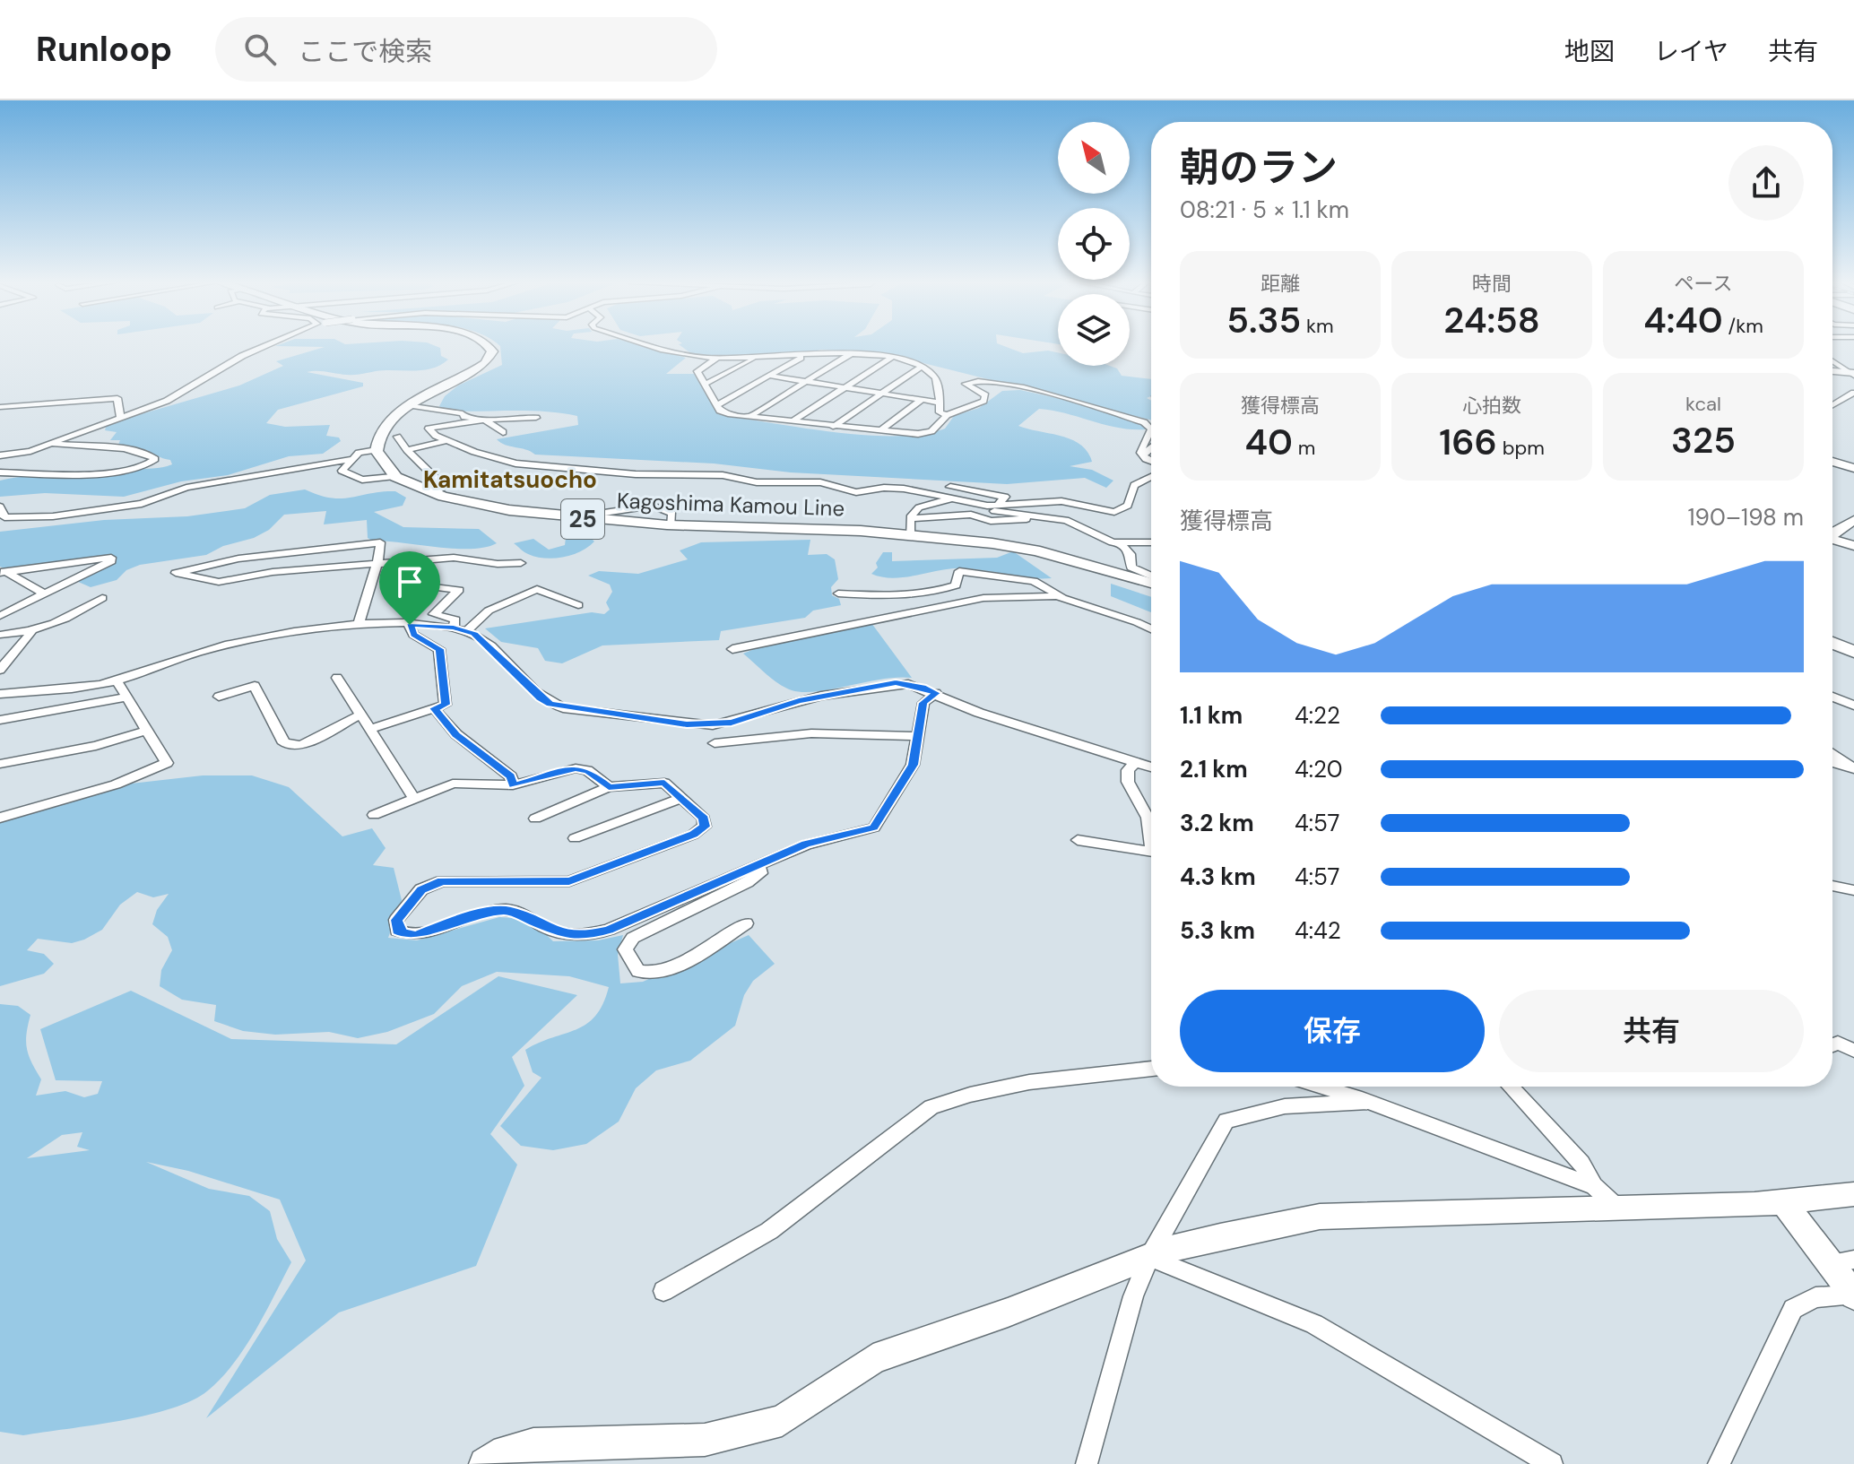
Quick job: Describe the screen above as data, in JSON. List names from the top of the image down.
{
  "streets": {
    "main road": ["Kagoshima Kamou Line", "25"]
  },
  "districts": ["Kamitatsuocho"],
  "north": "top left",
  "page": {
    "header": "Runloop",
    "search": "ここで検索",
    "nav": ["地図", "レイヤ", "共有"],
    "heading": ["朝のラン", "08:21 · 5 × 1.1 km"],
    "stats": [
      ["距離", "5.35 km"],
      ["時間", "24:58"],
      ["ペース", "4:40 /km"],
      ["獲得標高", "40 m"],
      ["心拍数", "166 bpm"],
      ["kcal", "325"]
    ],
    "chart": ["獲得標高", "190–198 m"],
    "list": [
      {
        "name": "1.1 km",
        "note": "4:22"
      },
      {
        "name": "2.1 km",
        "note": "4:20"
      },
      {
        "name": "3.2 km",
        "note": "4:57"
      },
      {
        "name": "4.3 km",
        "note": "4:57"
      },
      {
        "name": "5.3 km",
        "note": "4:42"
      }
    ],
    "buttons": ["保存", "共有"]
  }
}
